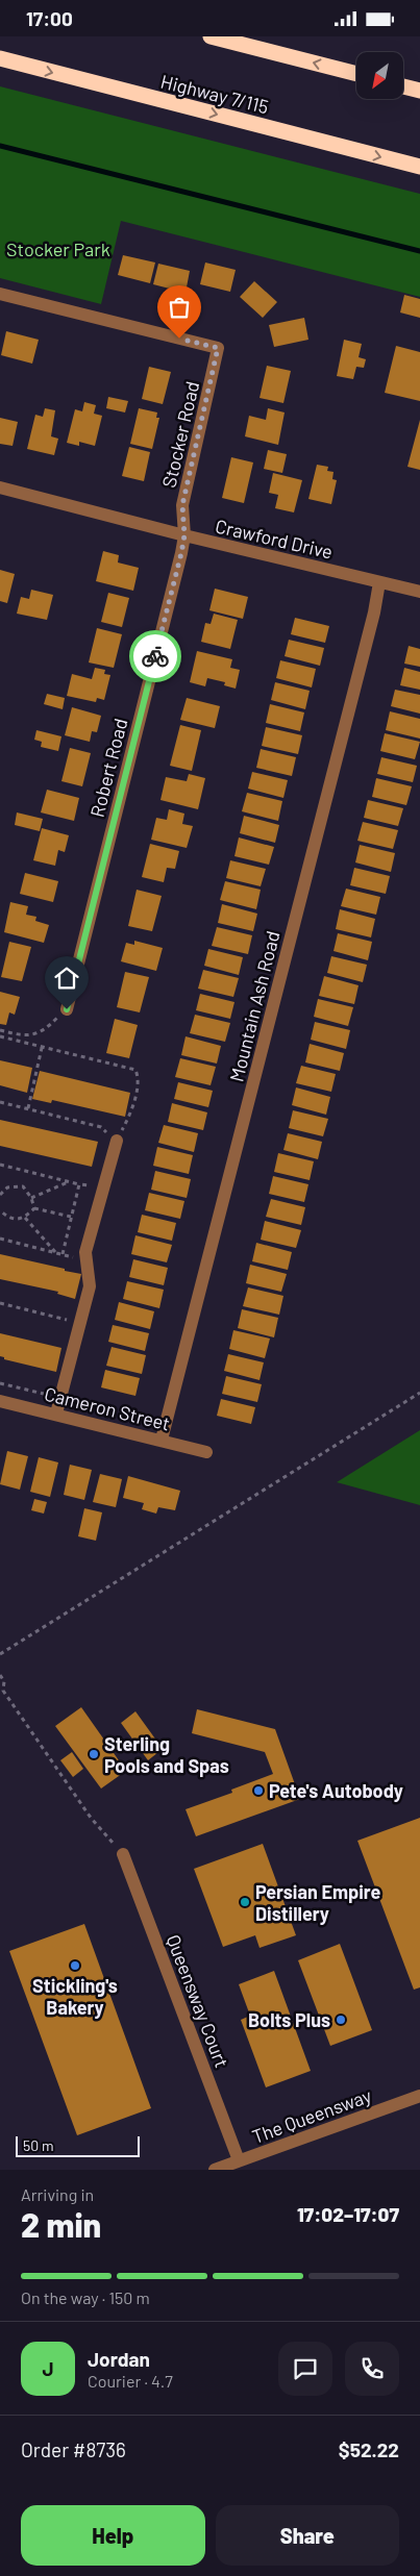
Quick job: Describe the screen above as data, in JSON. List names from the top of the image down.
{
  "streets": {
    "highway": ["Highway 7/115"],
    "street": [
      "Stocker Road",
      "Crawford Drive",
      "Robert Road",
      "Mountain Ash Road",
      "Cameron Street",
      "Queensway Court",
      "The Queensway"
    ]
  },
  "crossings": [
    ["Stocker Road", "Crawford Drive"],
    ["Stocker Road", "Robert Road"],
    ["Crawford Drive", "Robert Road"],
    ["Crawford Drive", "Mountain Ash Road"],
    ["Mountain Ash Road", "Cameron Street"],
    ["Queensway Court", "The Queensway"]
  ],
  "parks": ["Stocker Park"],
  "places": [
    "Sterling Pools and Spas",
    "Pete's Autobody",
    "Persian Empire Distillery",
    "Stickling's Bakery",
    "Bolts Plus"
  ],
  "scale_bar": "50 m",
  "north": "bottom left",
  "page": {
    "status": "17:00",
    "scale": "50 m",
    "heading": ["2 min", "Arriving in", "17:02–17:07"],
    "panel": [
      "Jordan",
      "Courier · 4.7",
      "Order #8736",
      "$52.22"
    ],
    "bar": "On the way · 150 m",
    "round": "J",
    "buttons": ["Help", "Share"]
  }
}
